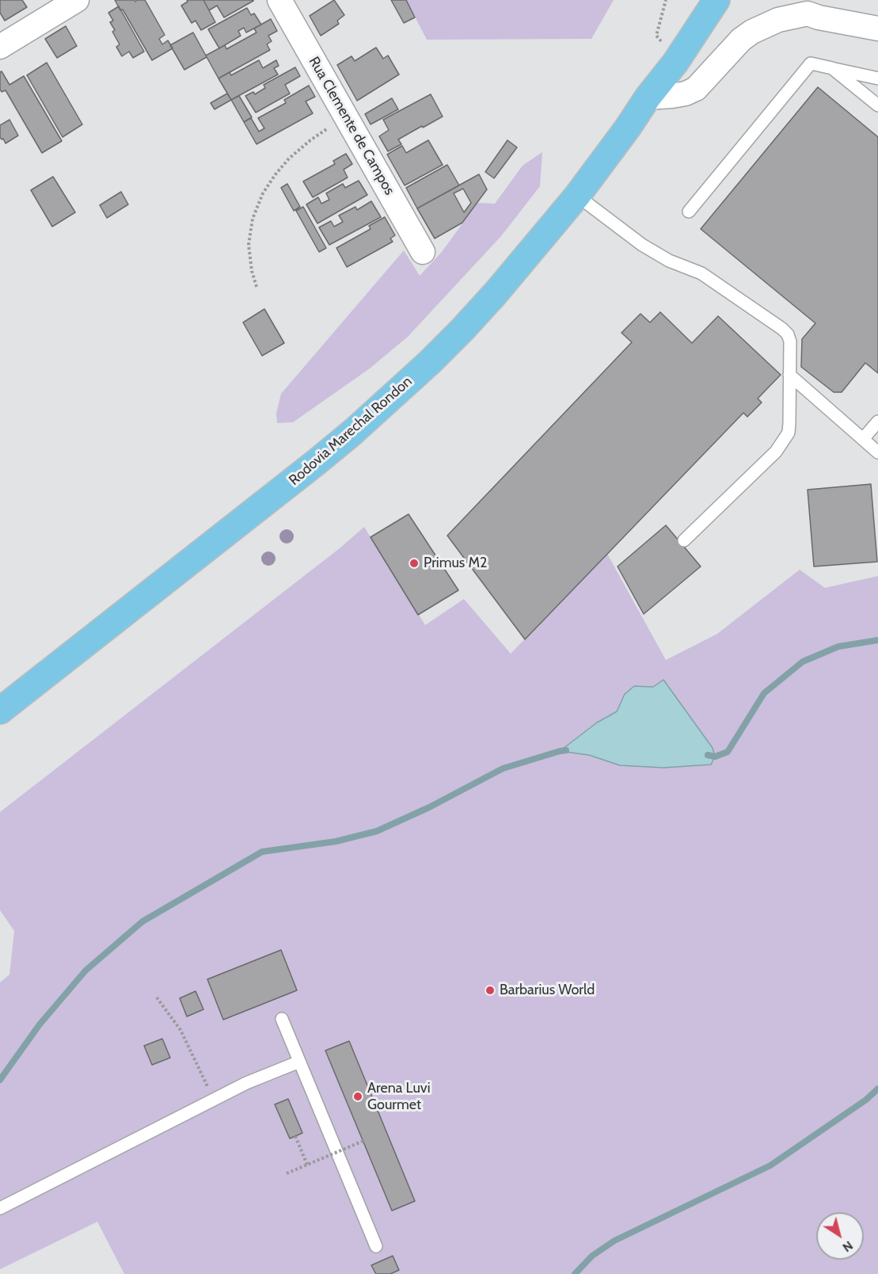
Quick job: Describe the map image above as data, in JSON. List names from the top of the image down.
{
  "streets": {
    "main road": ["Rodovia Marechal Rondon"],
    "street": ["Rua Clemente de Campos"]
  },
  "places": ["Primus M2", "Barbarius World", "Arena Luvi Gourmet"],
  "north": "bottom right"
}
